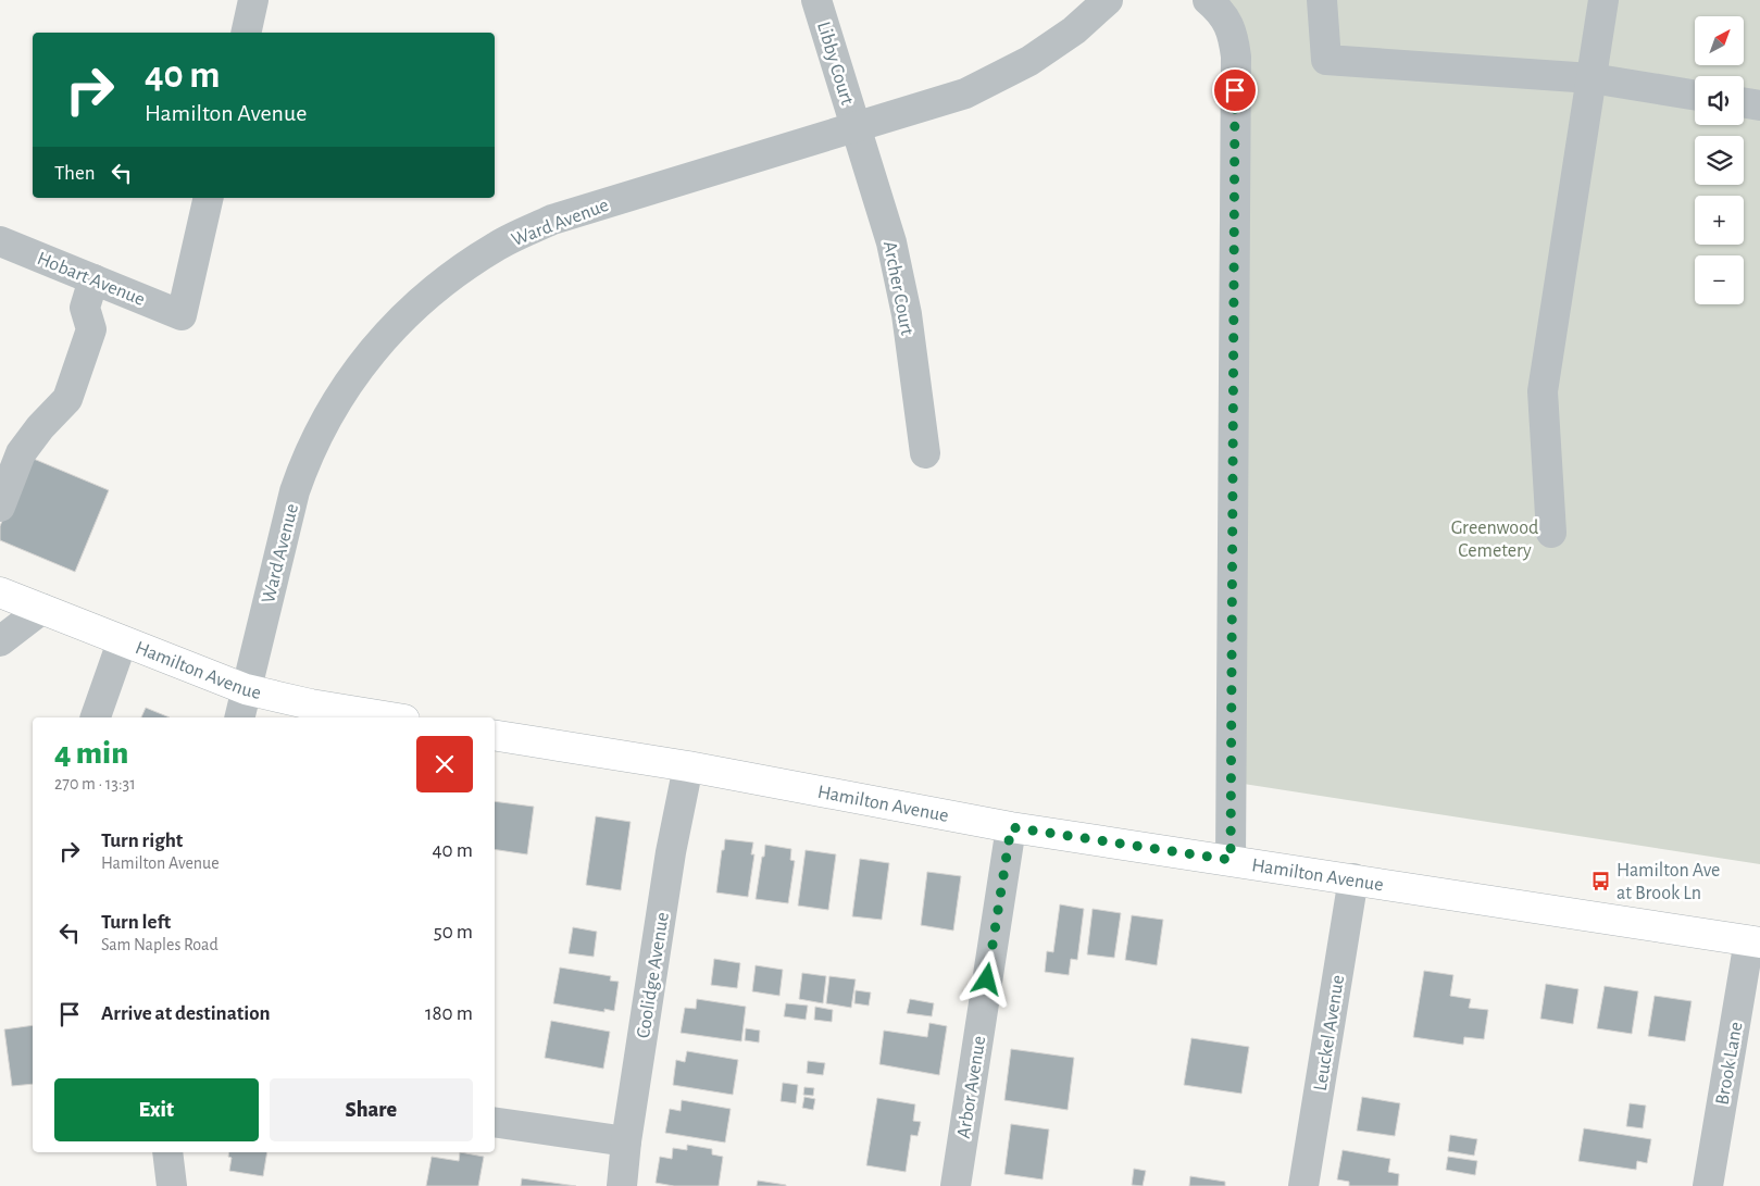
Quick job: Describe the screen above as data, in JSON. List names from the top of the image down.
{
  "streets": {
    "main road": ["Hamilton Avenue"],
    "street": [
      "Libby Court",
      "Ward Avenue",
      "Hobart Avenue",
      "Archer Court",
      "Coolidge Avenue",
      "Leuckel Avenue",
      "Brook Lane",
      "Arbor Avenue"
    ]
  },
  "crossings": [
    ["Libby Court", "Ward Avenue"],
    ["Libby Court", "Archer Court"],
    ["Ward Avenue", "Archer Court"],
    ["Ward Avenue", "Hamilton Avenue"],
    ["Hamilton Avenue", "Coolidge Avenue"],
    ["Hamilton Avenue", "Leuckel Avenue"],
    ["Hamilton Avenue", "Brook Lane"],
    ["Hamilton Avenue", "Arbor Avenue"]
  ],
  "parks": ["Greenwood Cemetery"],
  "places": {
    "bus stop": ["Hamilton Ave at Brook Ln"]
  },
  "north": "top right",
  "page": {
    "map_buttons": ["+", "−"],
    "turn": ["40 m", "Hamilton Avenue"],
    "then": "Then",
    "heading": ["4 min", "270 m · 13:31"],
    "list": [
      {
        "name": "Turn right",
        "note": "Hamilton Avenue",
        "value": "40 m"
      },
      {
        "name": "Turn left",
        "note": "Sam Naples Road",
        "value": "50 m"
      },
      {
        "name": "Arrive at destination",
        "value": "180 m"
      }
    ],
    "buttons": ["Exit", "Share"]
  }
}
